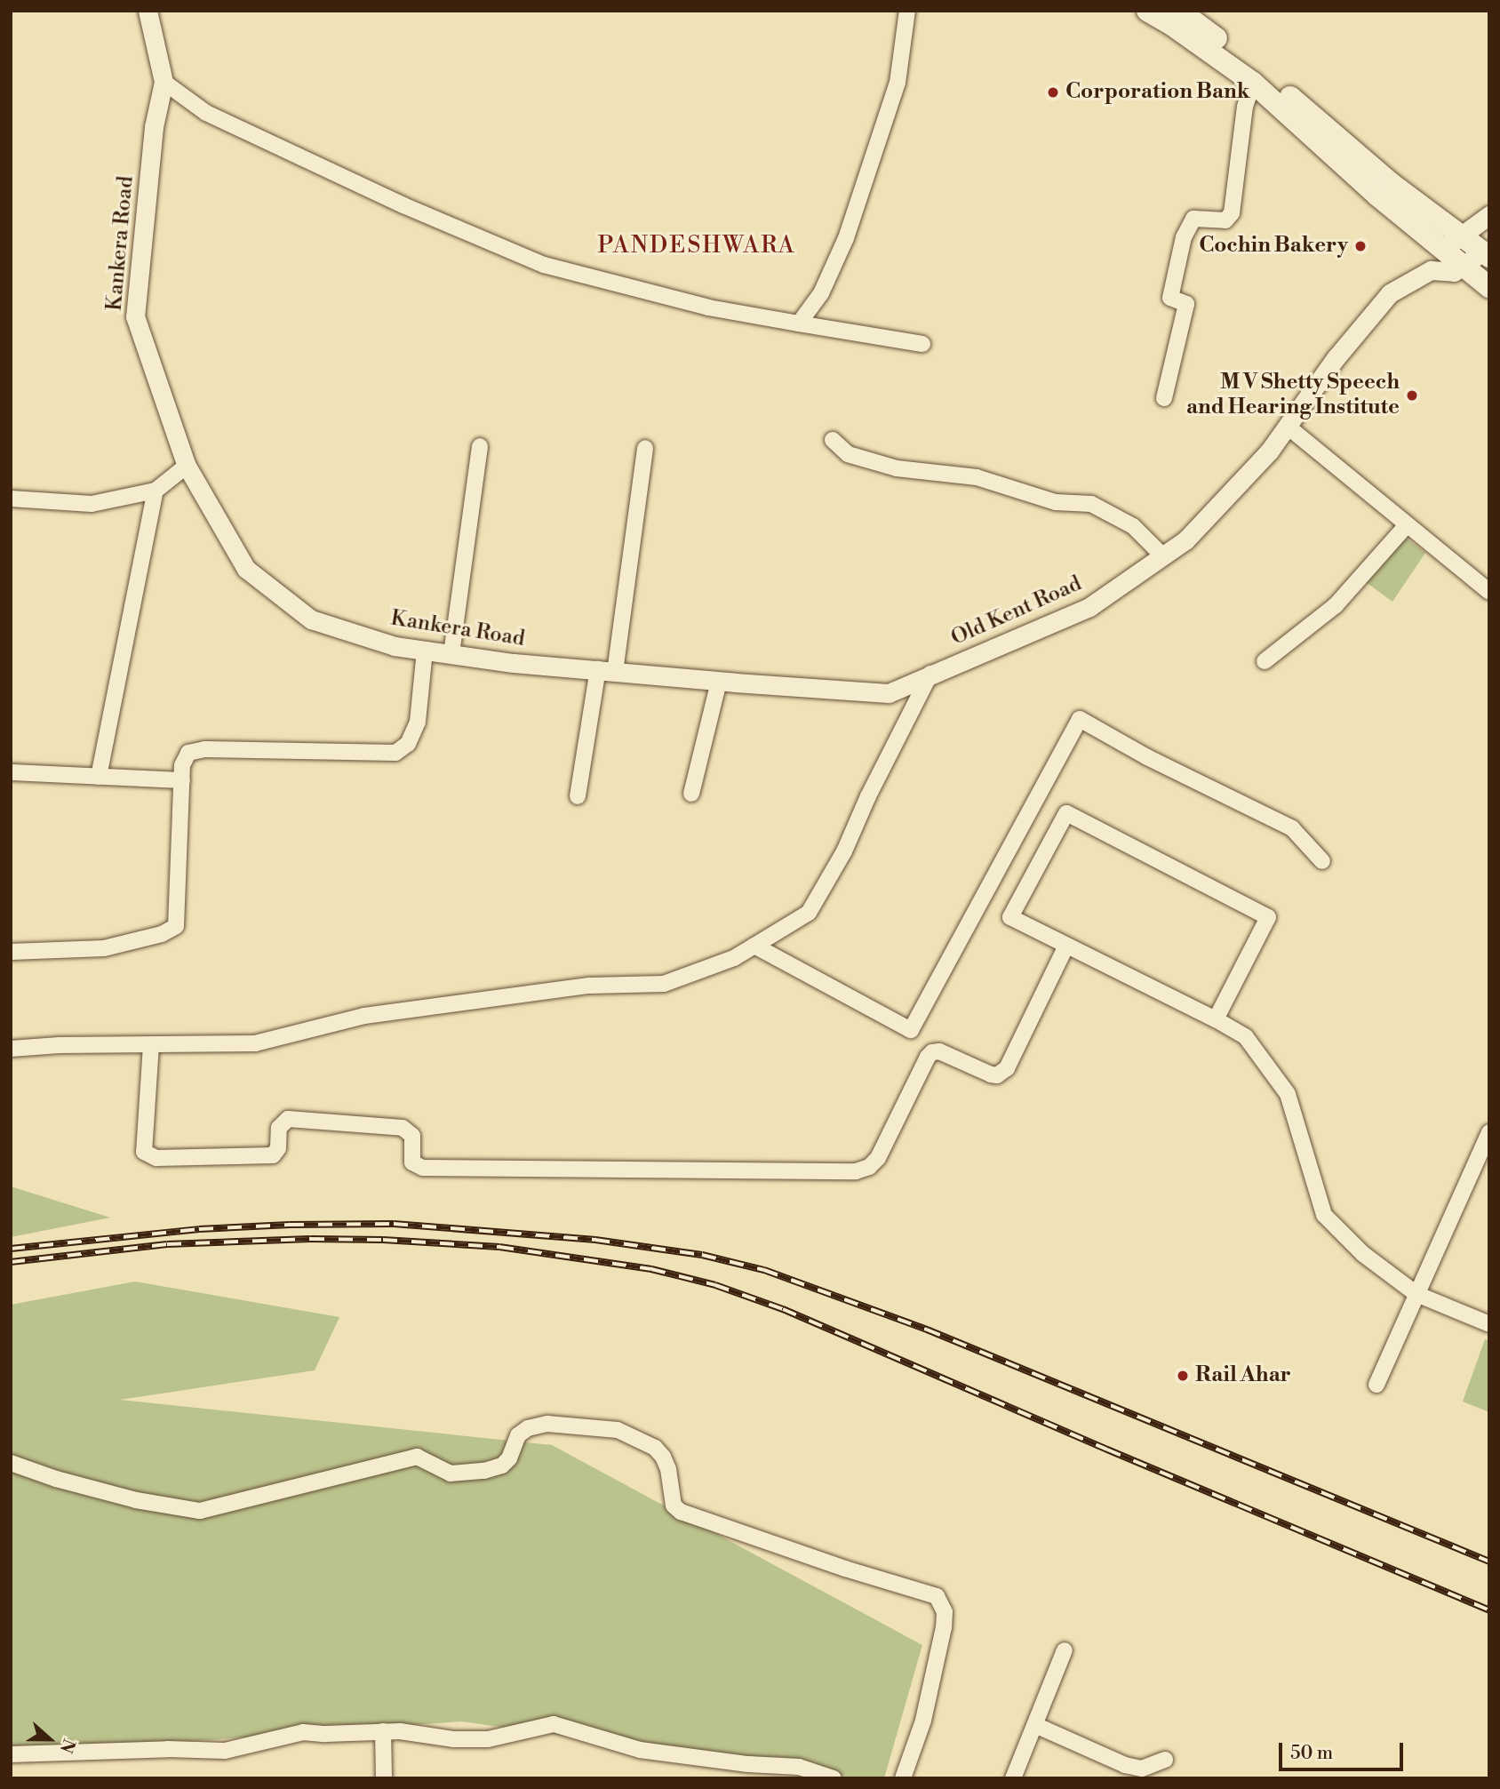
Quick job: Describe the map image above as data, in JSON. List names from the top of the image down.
{
  "streets": {
    "street": ["Kankera Road", "Old Kent Road"]
  },
  "crossings": [
    ["Kankera Road", "Old Kent Road"]
  ],
  "districts": ["PANDESHWARA"],
  "places": [
    "Corporation Bank",
    "Cochin Bakery",
    "M V Shetty Speech and Hearing Institute",
    "Rail Ahar"
  ],
  "scale_bar": "50 m",
  "north": "right"
}
